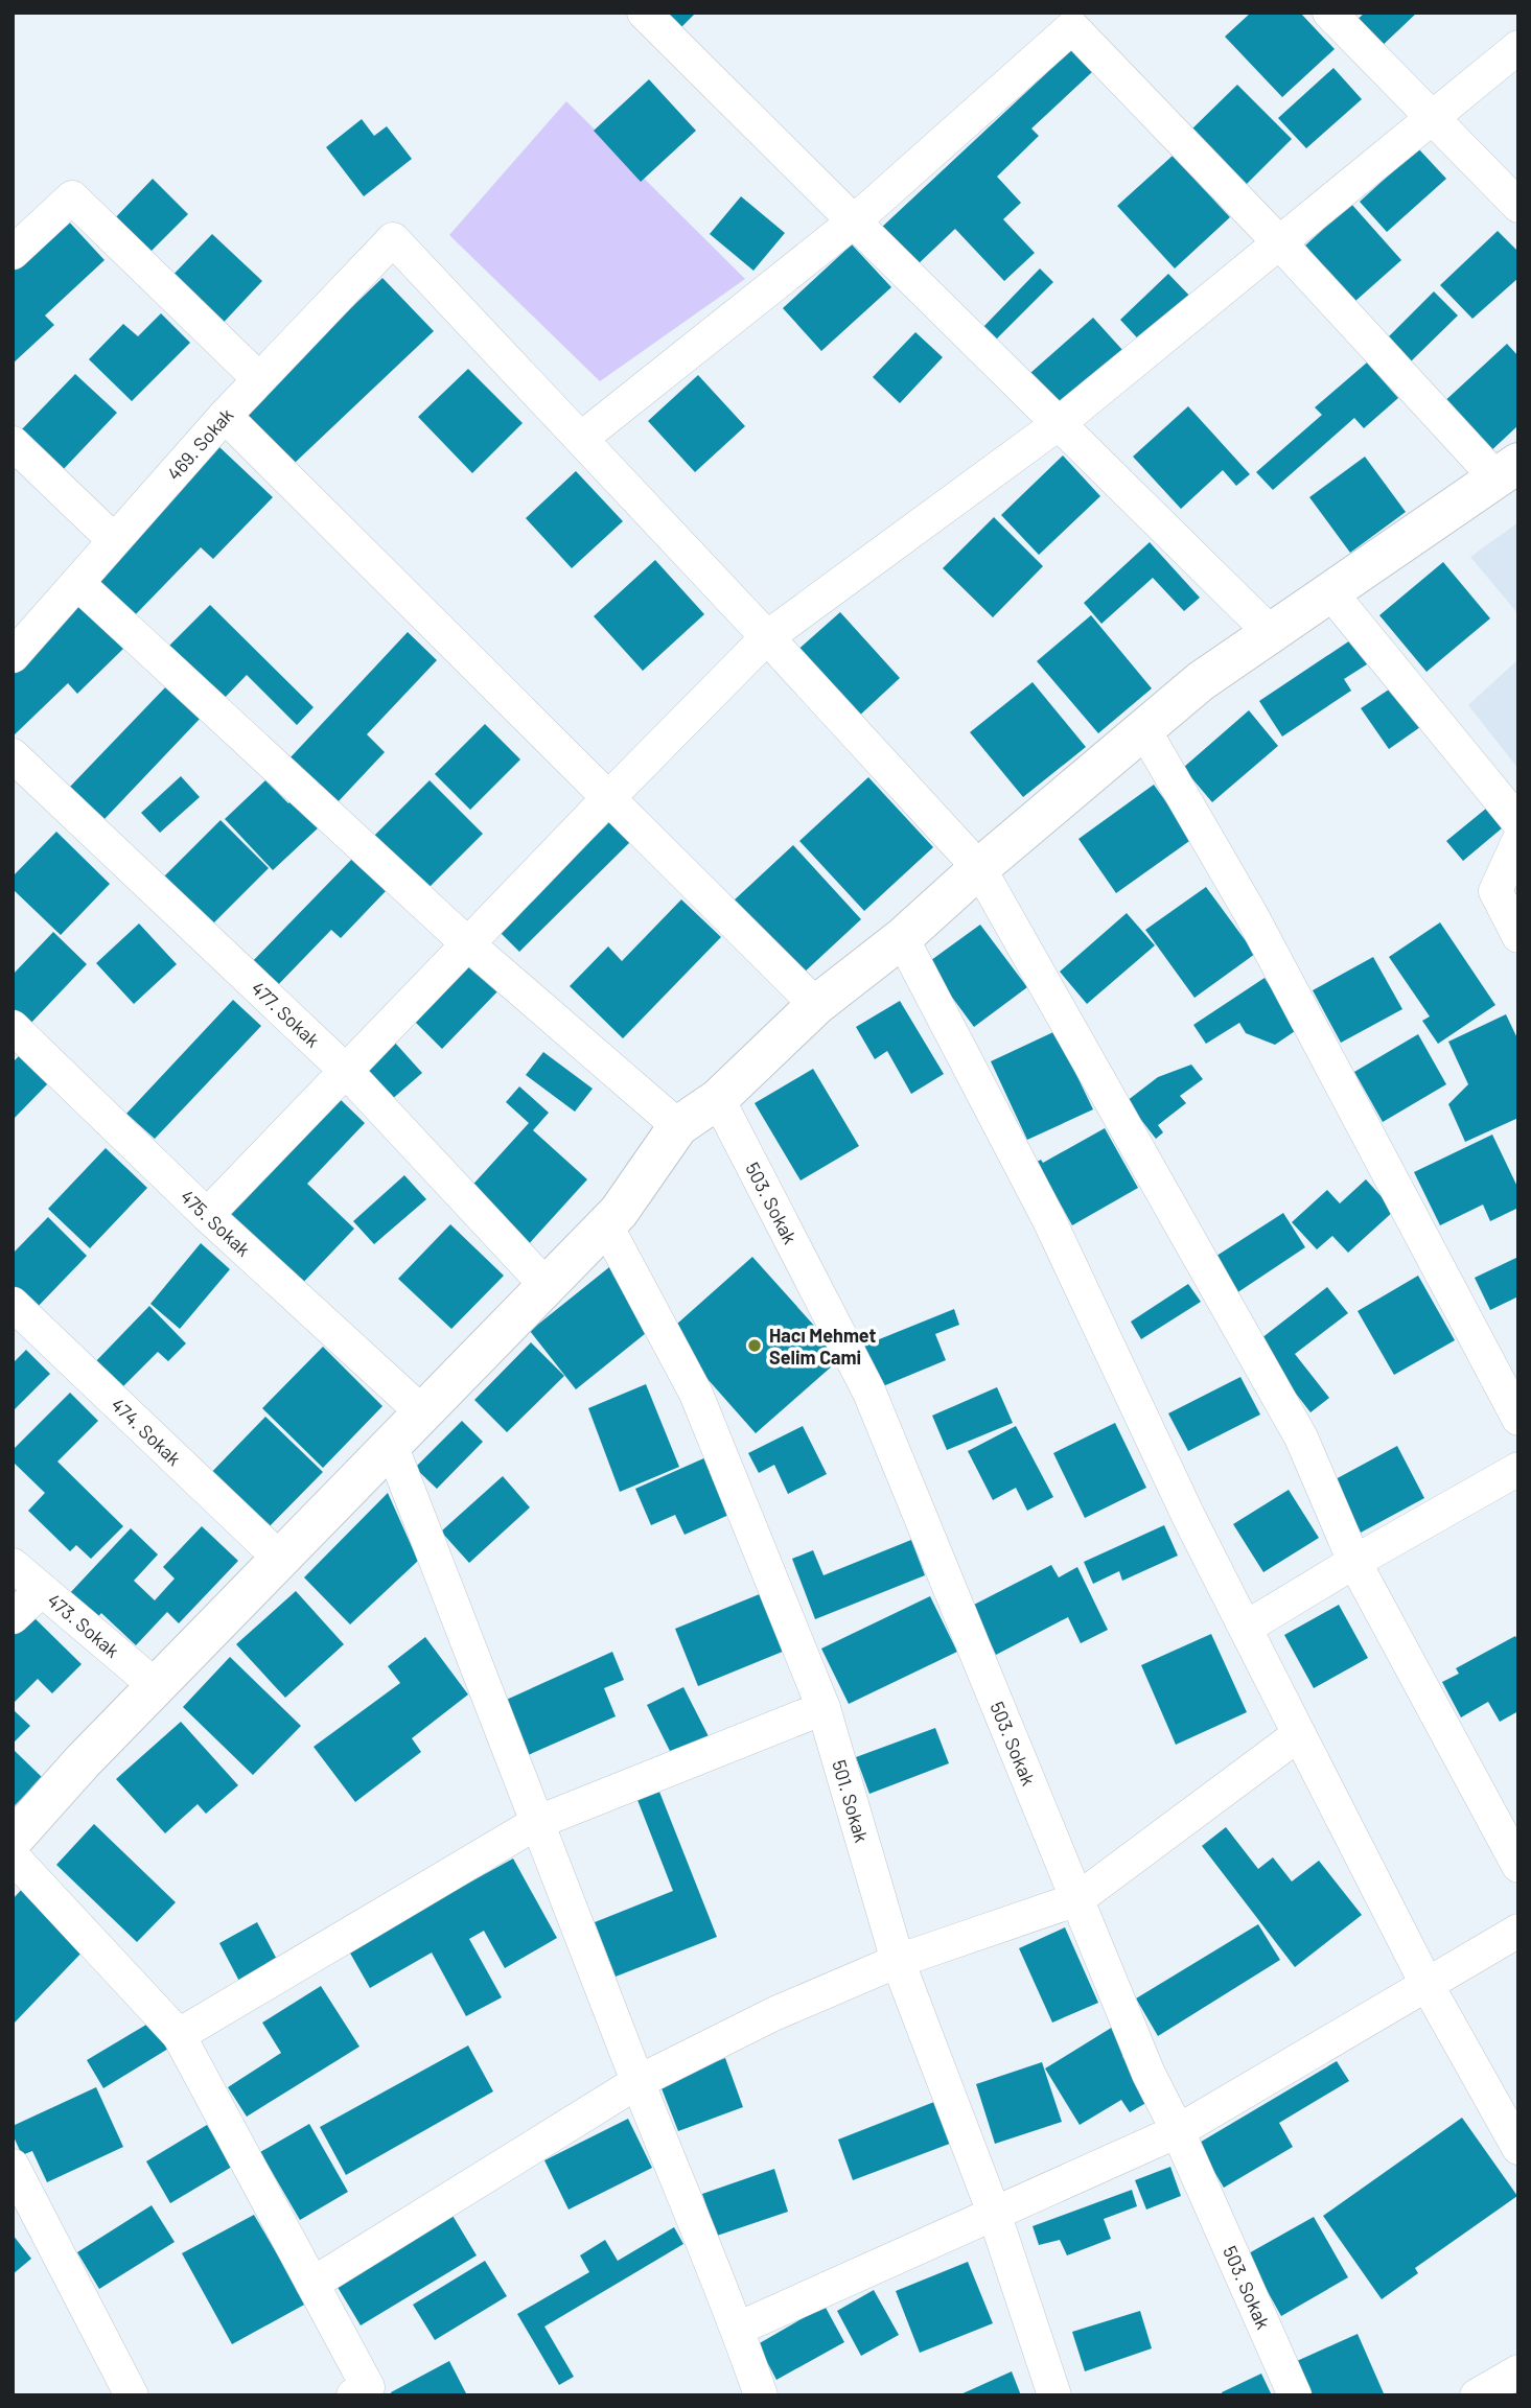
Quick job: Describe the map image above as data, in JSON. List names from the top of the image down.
{
  "streets": {
    "street": [
      "469. Sokak",
      "477. Sokak",
      "503. Sokak",
      "475. Sokak",
      "474. Sokak",
      "473. Sokak",
      "501. Sokak"
    ]
  },
  "places": ["Hacı Mehmet Selim Cami"]
}
